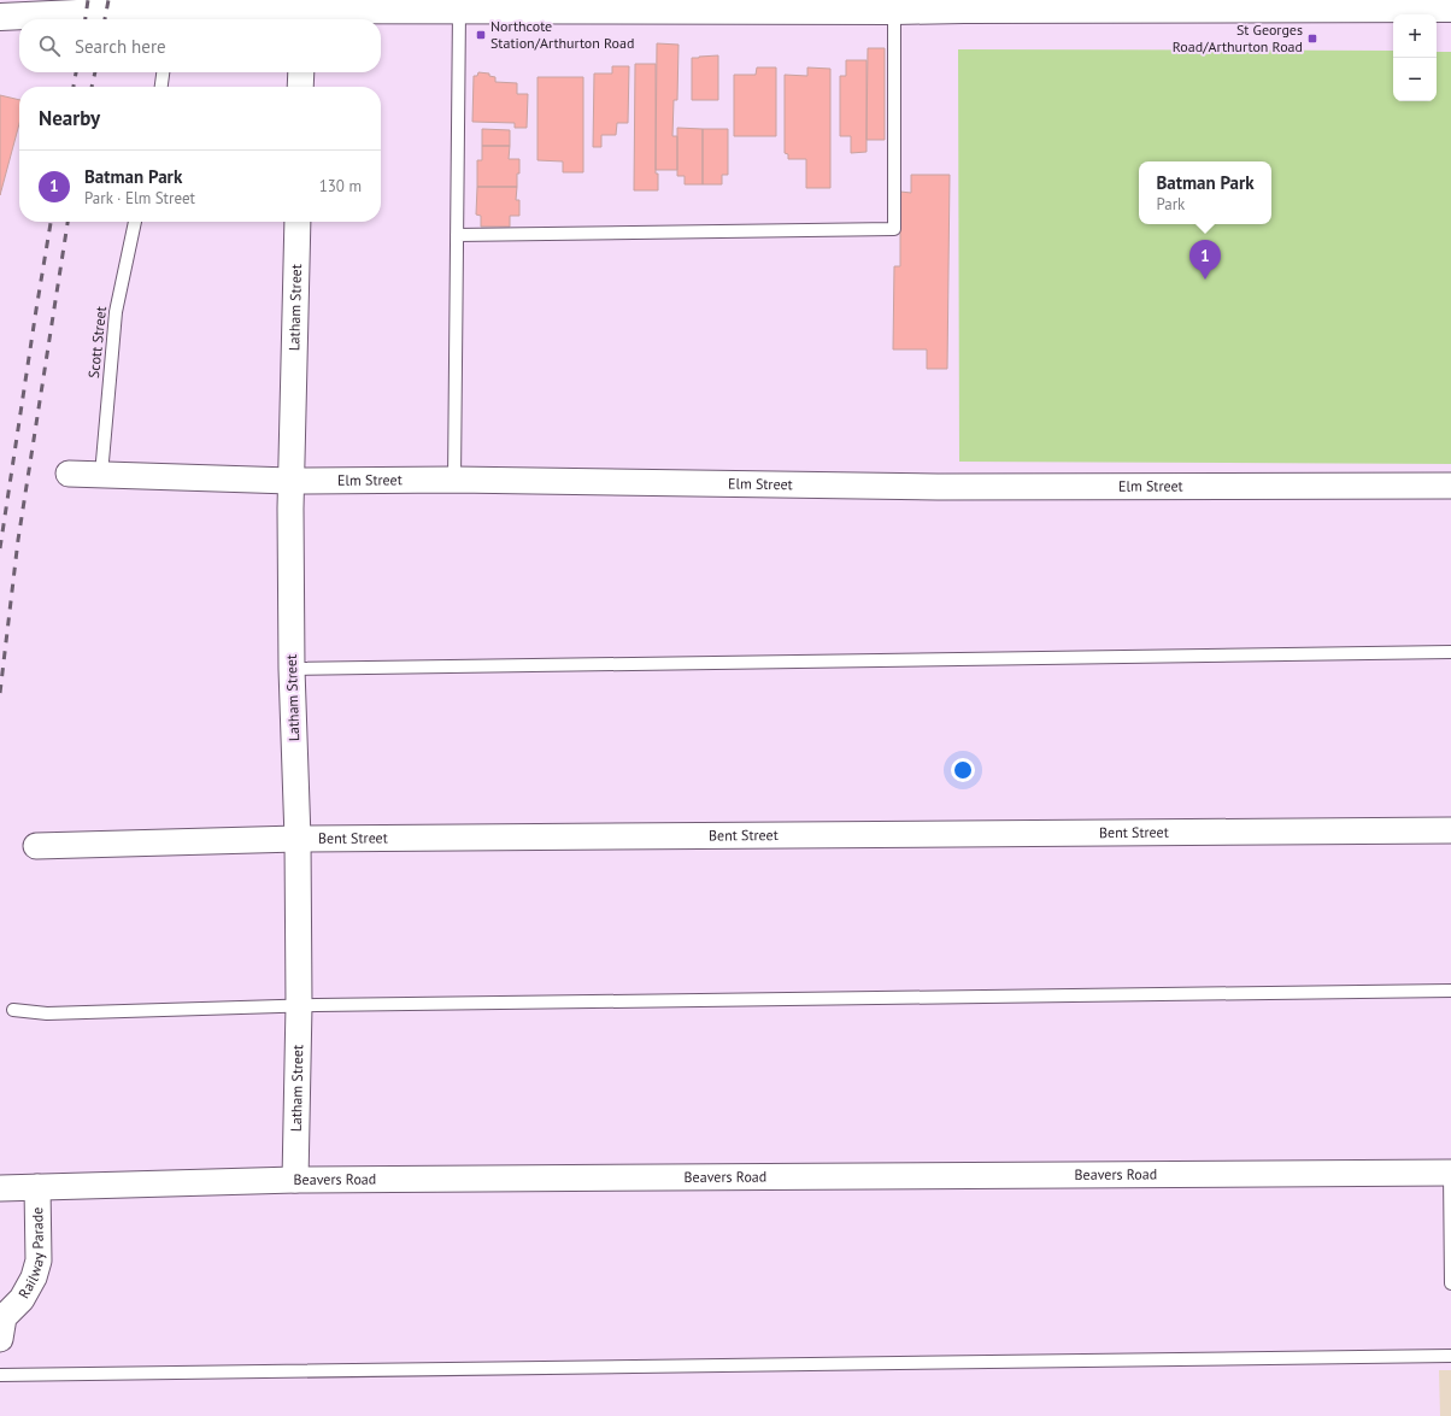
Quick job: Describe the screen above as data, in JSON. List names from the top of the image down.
{
  "streets": {
    "street": [
      "Latham Street",
      "Elm Street",
      "Bent Street",
      "Beavers Road",
      "Railway Parade"
    ],
    "lane": ["Scott Street"]
  },
  "crossings": [
    ["Latham Street", "Elm Street"],
    ["Latham Street", "Bent Street"],
    ["Latham Street", "Beavers Road"],
    ["Scott Street", "Elm Street"],
    ["Beavers Road", "Railway Parade"]
  ],
  "places": {
    "transit": ["Northcote Station/Arthurton Road", "St Georges Road/Arthurton Road"]
  },
  "page": {
    "map_buttons": ["+", "−"],
    "search": "Search here",
    "heading": "Nearby",
    "list": [
      {
        "mark": "1",
        "name": "Batman Park",
        "note": "Park · Elm Street",
        "value": "130 m"
      }
    ],
    "popup": ["Batman Park", "Park"],
    "pins": "1"
  }
}
